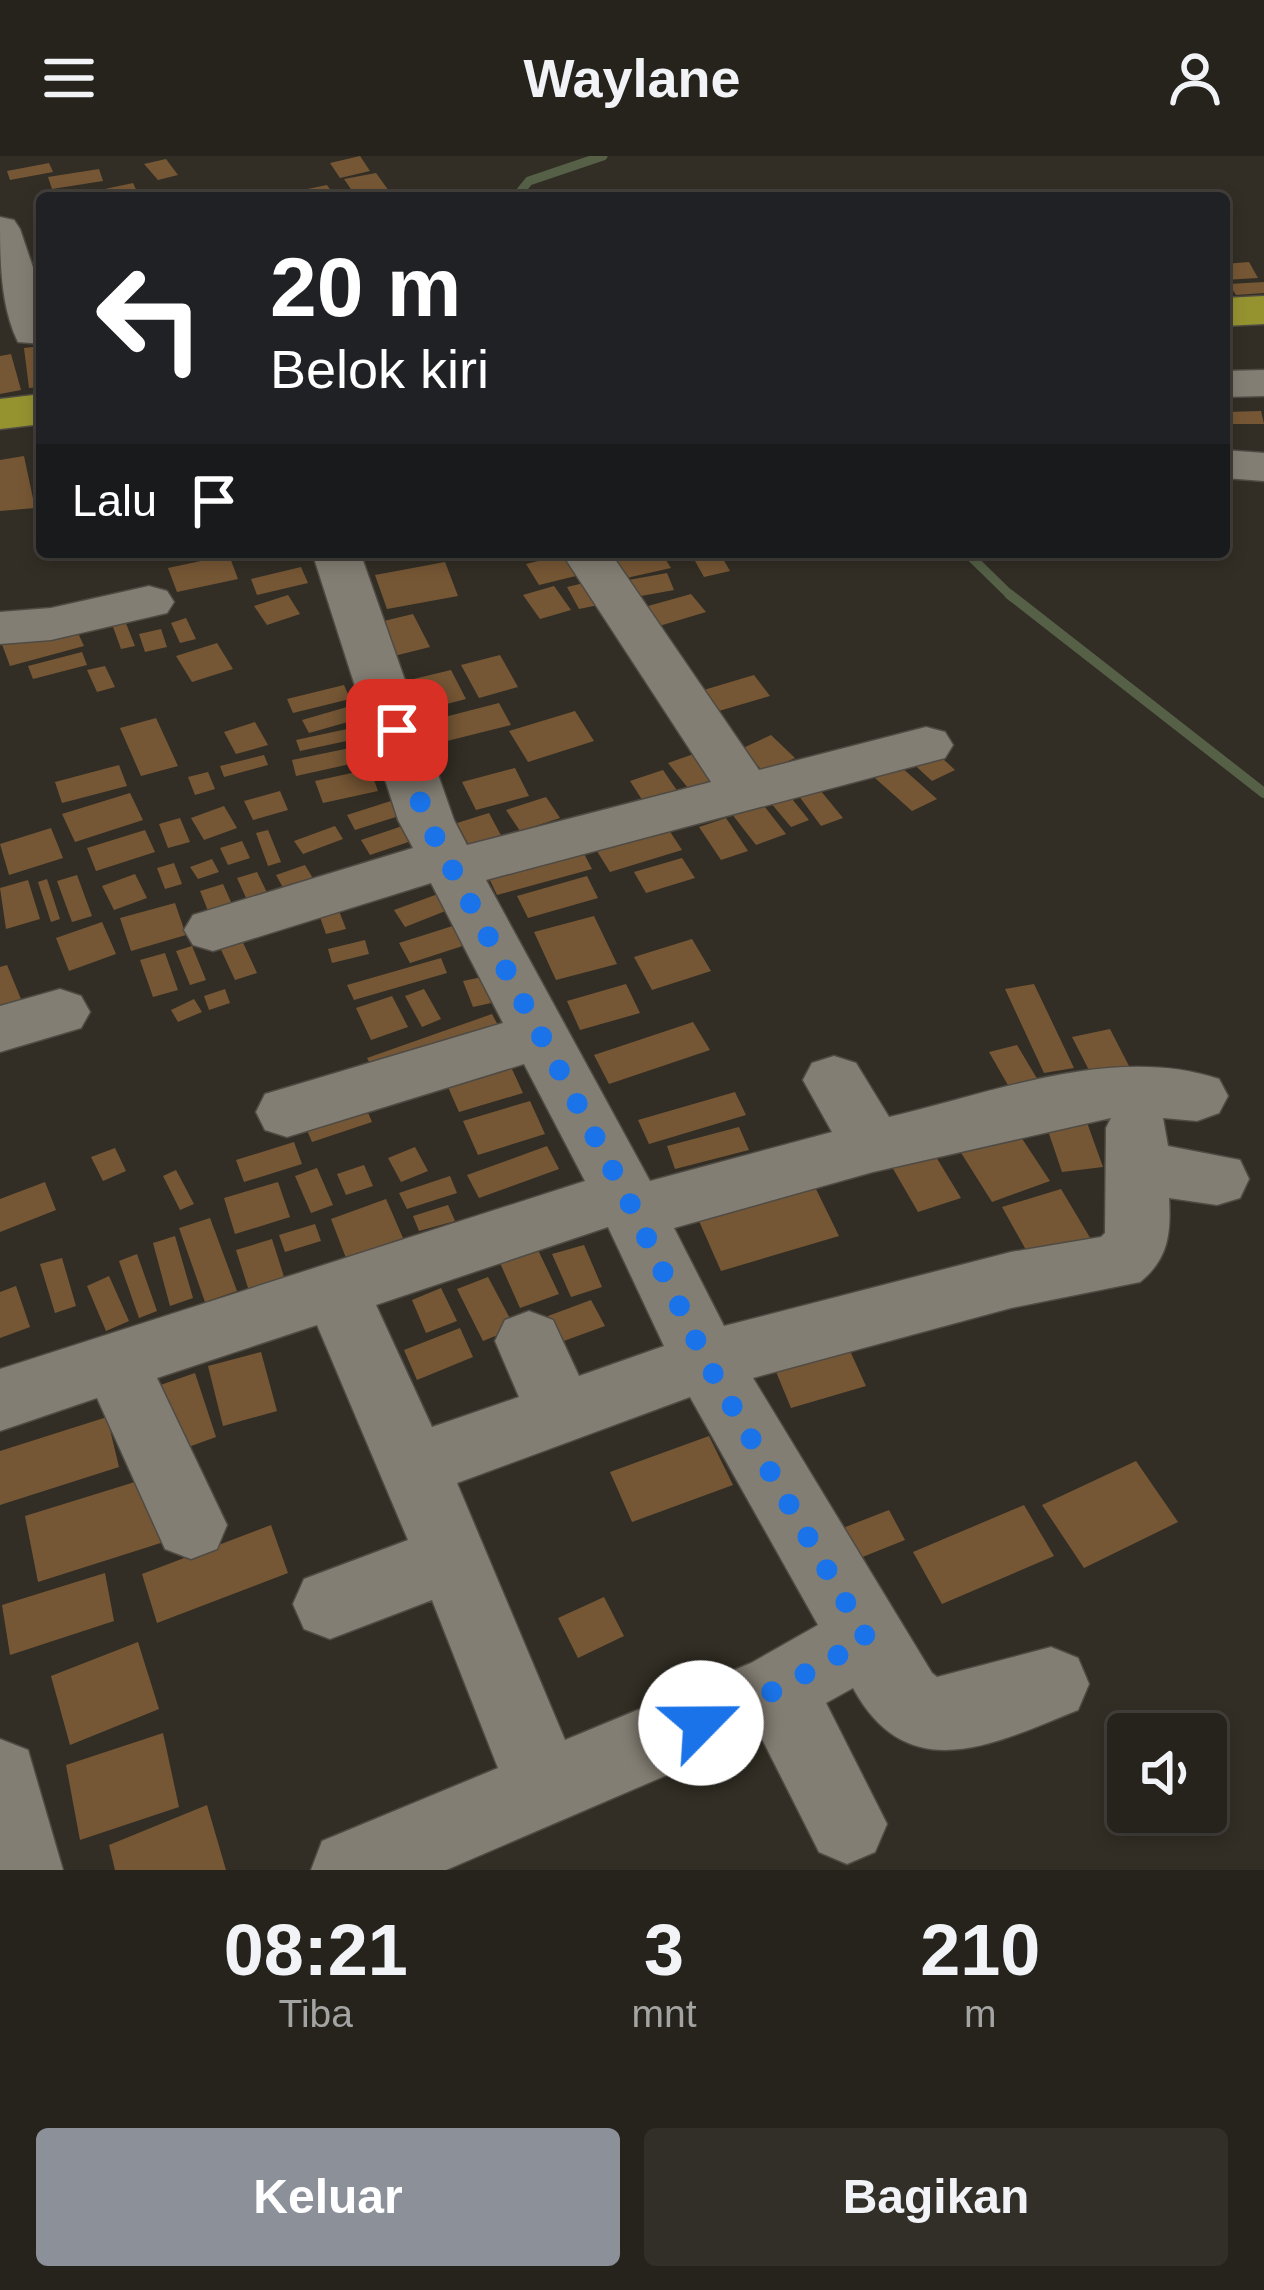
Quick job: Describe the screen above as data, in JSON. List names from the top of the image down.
{
  "page": {
    "header": "Waylane",
    "turn": ["20 m", "Belok kiri"],
    "then": "Lalu",
    "eta": [
      "08:21",
      "Tiba",
      "3",
      "mnt",
      "210",
      "m"
    ],
    "buttons": ["Keluar", "Bagikan"]
  }
}
